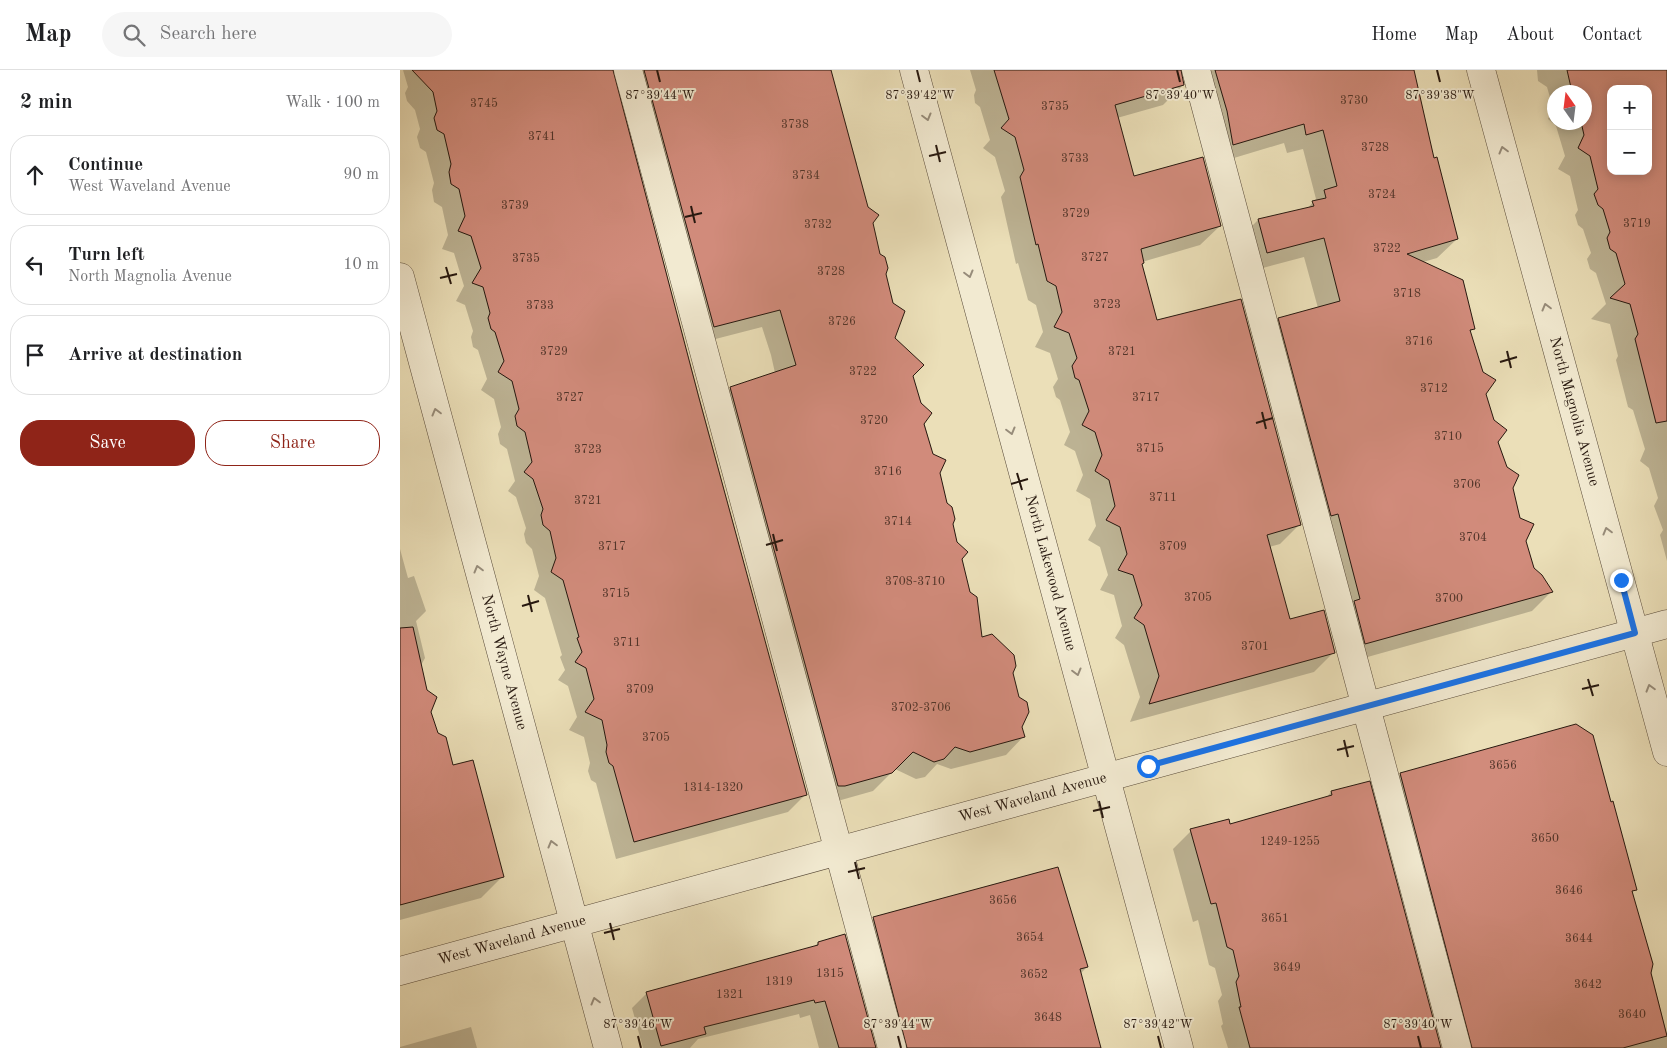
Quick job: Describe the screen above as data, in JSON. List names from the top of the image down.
{
  "streets": {
    "street": [
      "North Magnolia Avenue",
      "North Lakewood Avenue",
      "North Wayne Avenue",
      "West Waveland Avenue"
    ]
  },
  "crossings": [
    ["North Magnolia Avenue", "West Waveland Avenue"],
    ["North Lakewood Avenue", "West Waveland Avenue"],
    ["North Wayne Avenue", "West Waveland Avenue"]
  ],
  "one_way": ["North Magnolia Avenue", "North Lakewood Avenue", "North Wayne Avenue"],
  "house_numbers": [
    "3730",
    "3745",
    "3735",
    "3738",
    "3741",
    "3728",
    "3733",
    "3734",
    "3724",
    "3739",
    "3729",
    "3719",
    "3732",
    "3722",
    "3727",
    "3735",
    "3728",
    "3718",
    "3723",
    "3733",
    "3726",
    "3716",
    "3729",
    "3721",
    "3722",
    "3712",
    "3727",
    "3717",
    "3720",
    "3710",
    "3715",
    "3723",
    "3716",
    "3706",
    "3711",
    "3721",
    "3714",
    "3704",
    "3717",
    "3709",
    "3708-3710",
    "3715",
    "3705",
    "3700",
    "3711",
    "3701",
    "3709",
    "3702-3706",
    "3705",
    "3656",
    "1314-1320",
    "3650",
    "1249-1255",
    "3646",
    "3656",
    "3651",
    "3654",
    "3644",
    "3649",
    "1315",
    "3652",
    "1319",
    "3642",
    "1321",
    "3640",
    "3648"
  ],
  "north": "top",
  "page": {
    "header": "Map",
    "search": "Search here",
    "nav": [
      "Home",
      "Map",
      "About",
      "Contact"
    ],
    "heading": ["2 min", "Walk · 100 m"],
    "map_buttons": ["+", "−"],
    "list": [
      ["Continue", "West Waveland Avenue", "90 m"],
      ["Turn left", "North Magnolia Avenue", "10 m"],
      "Arrive at destination"
    ],
    "buttons": ["Save", "Share"]
  },
  "coordinates": [
    "87°39'44\"W",
    "87°39'42\"W",
    "87°39'40\"W",
    "87°39'38\"W",
    "87°39'46\"W"
  ]
}
